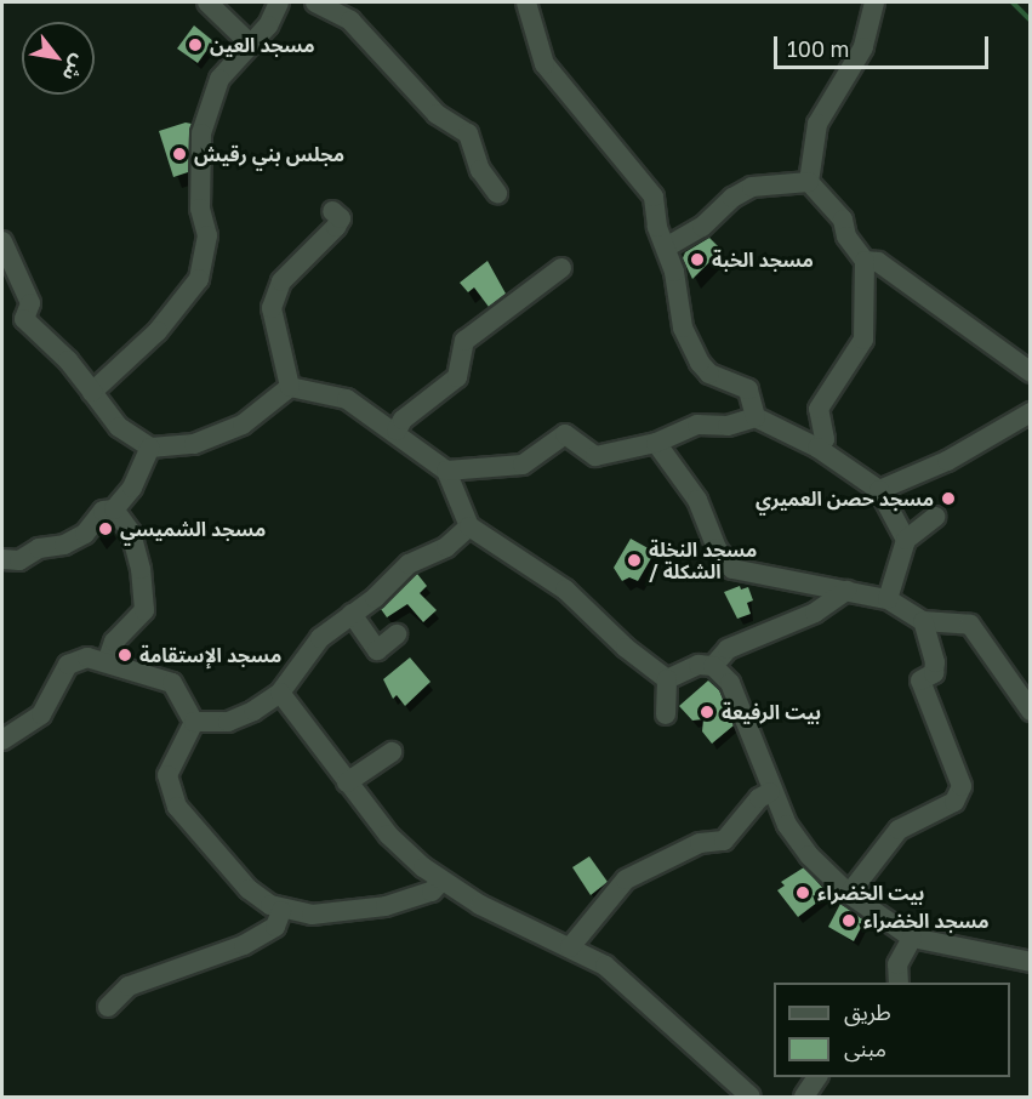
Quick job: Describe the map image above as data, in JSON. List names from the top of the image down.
{
  "places": [
    "مسجد العين",
    "مجلس بني رقيش",
    "مسجد الخبة",
    "مسجد حصن العميري",
    "مسجد الشميسي",
    "مسجد النخلة / الشكلة",
    "مسجد الإستقامة",
    "بيت الرفيعة",
    "بيت الخضراء",
    "مسجد الخضراء"
  ],
  "legend": ["طريق", "مبنى"],
  "scale_bar": "100 m",
  "north": "bottom right"
}
